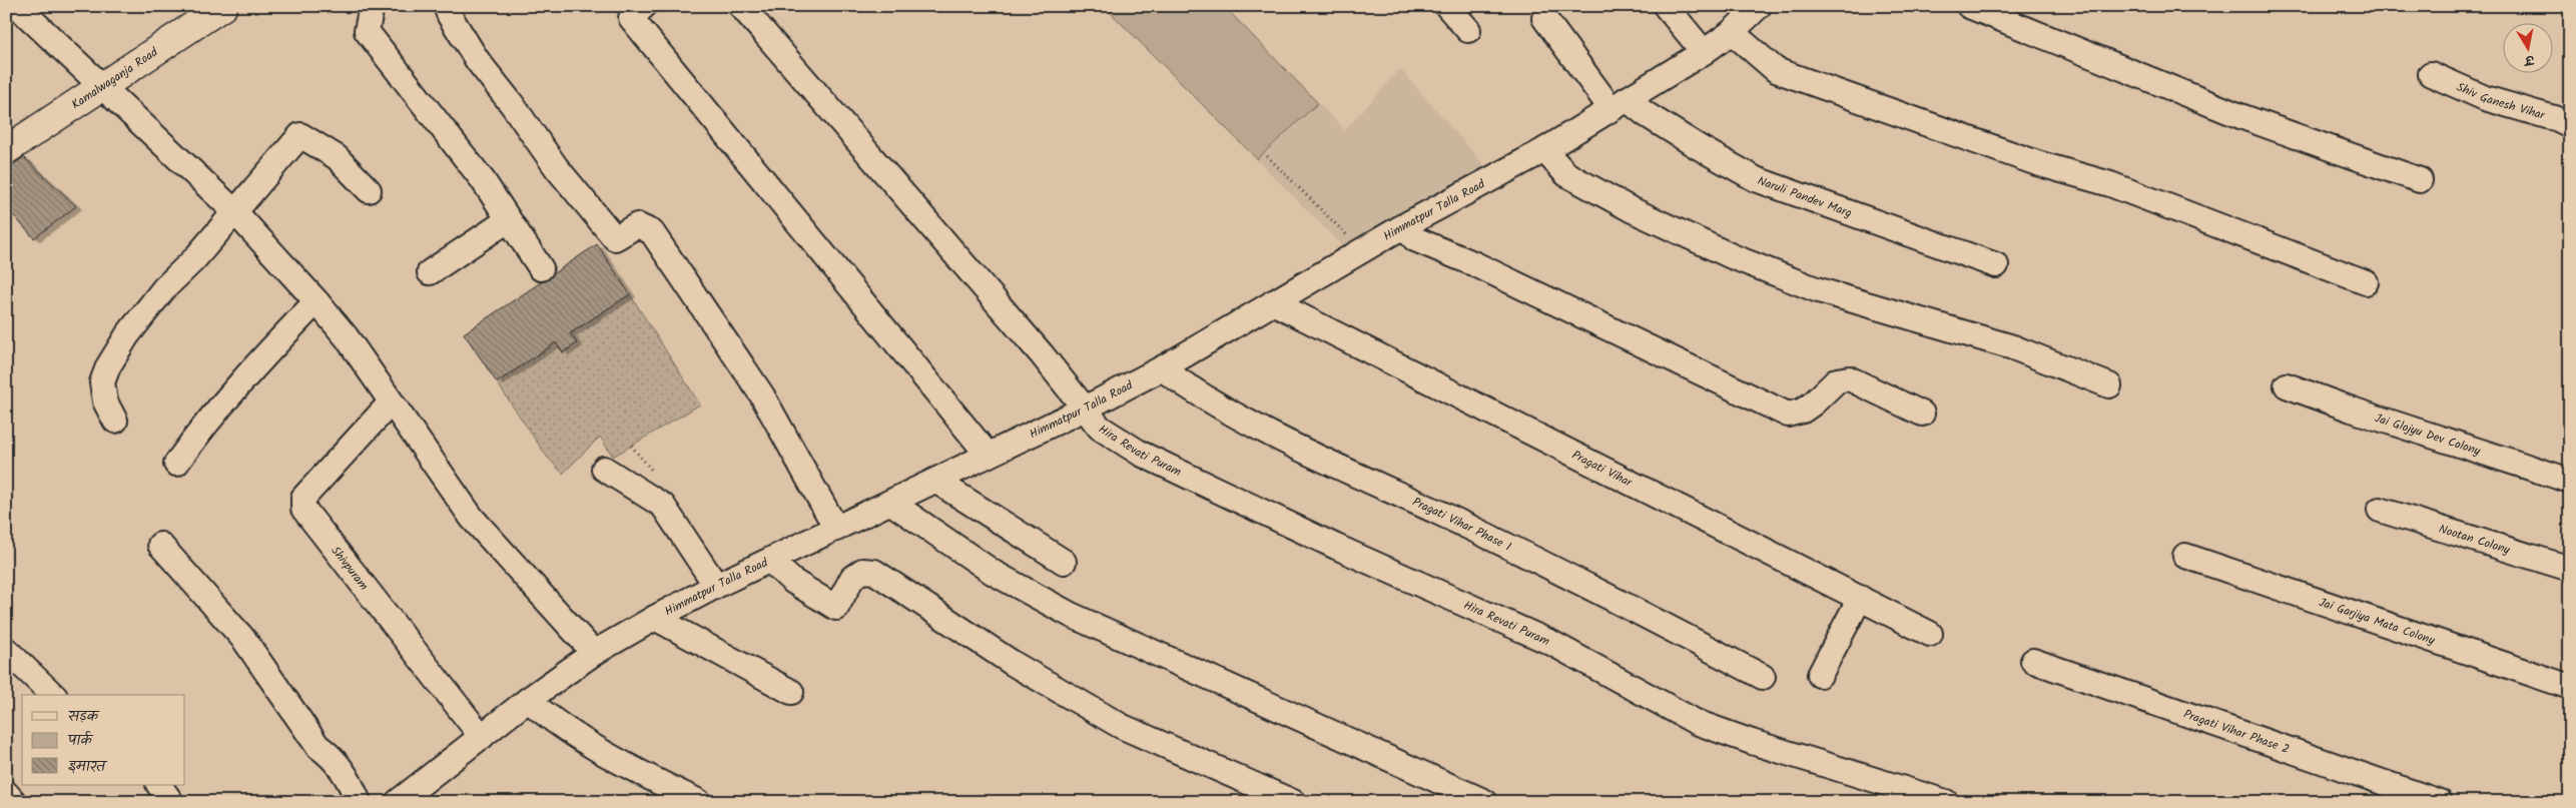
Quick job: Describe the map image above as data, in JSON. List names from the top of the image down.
{
  "streets": {
    "main road": ["Kamalwaganja Road"],
    "street": [
      "Shiv Ganesh Vihar",
      "Naruli Pandev Marg",
      "Himmatpur Talla Road",
      "Jai Glojyu Dev Colony",
      "Hira Revati Puram",
      "Pragati Vihar",
      "Pragati Vihar Phase 1",
      "Nootan Colony",
      "Shivpuram",
      "Jai Garjiya Mata Colony",
      "Pragati Vihar Phase 2"
    ]
  },
  "crossings": [
    ["Naruli Pandev Marg", "Himmatpur Talla Road"],
    ["Himmatpur Talla Road", "Hira Revati Puram"],
    ["Himmatpur Talla Road", "Pragati Vihar"],
    ["Himmatpur Talla Road", "Pragati Vihar Phase 1"],
    ["Himmatpur Talla Road", "Shivpuram"]
  ],
  "legend": ["सड़क", "पार्क", "इमारत"],
  "north": "bottom"
}
